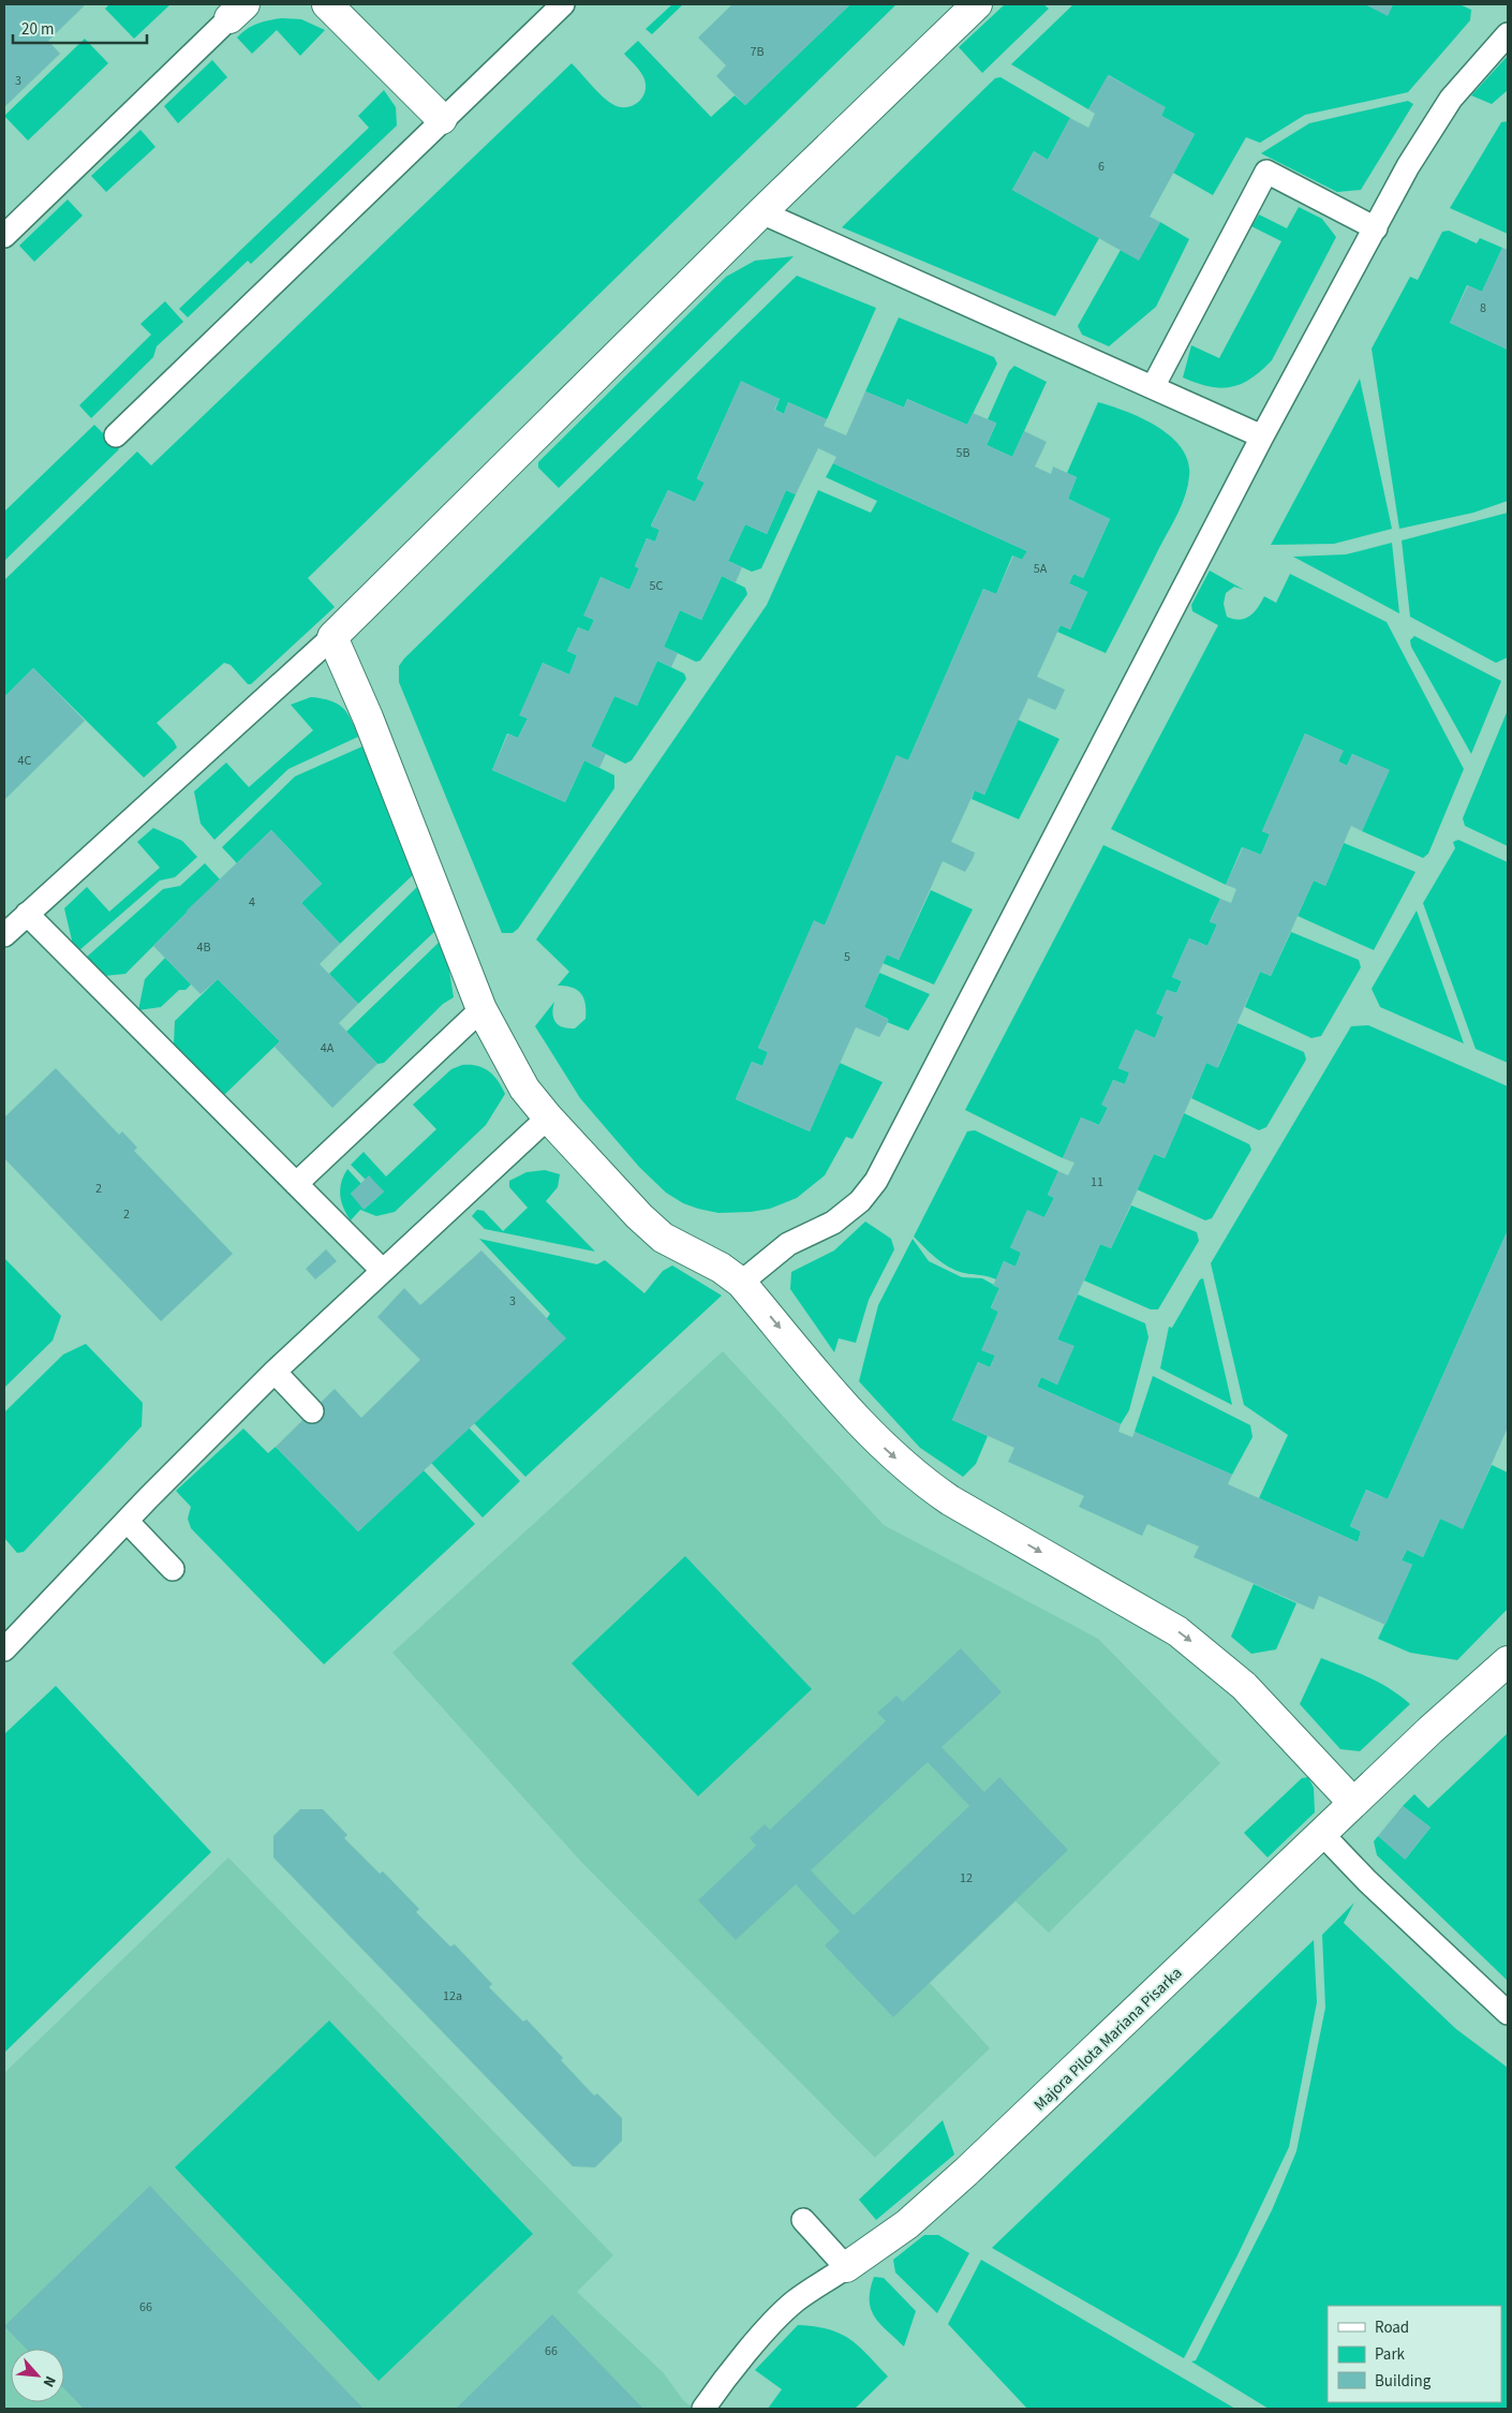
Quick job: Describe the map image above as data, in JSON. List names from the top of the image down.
{
  "streets": {
    "street": ["Majora Pilota Mariana Pisarka"]
  },
  "house_numbers": [
    "7B",
    "3",
    "6",
    "8",
    "5B",
    "5A",
    "5C",
    "4C",
    "4",
    "4B",
    "5",
    "4A",
    "11",
    "2",
    "2",
    "3",
    "12",
    "12a",
    "66",
    "66"
  ],
  "legend": ["Road", "Park", "Building"],
  "scale_bar": "20 m",
  "north": "bottom right"
}
